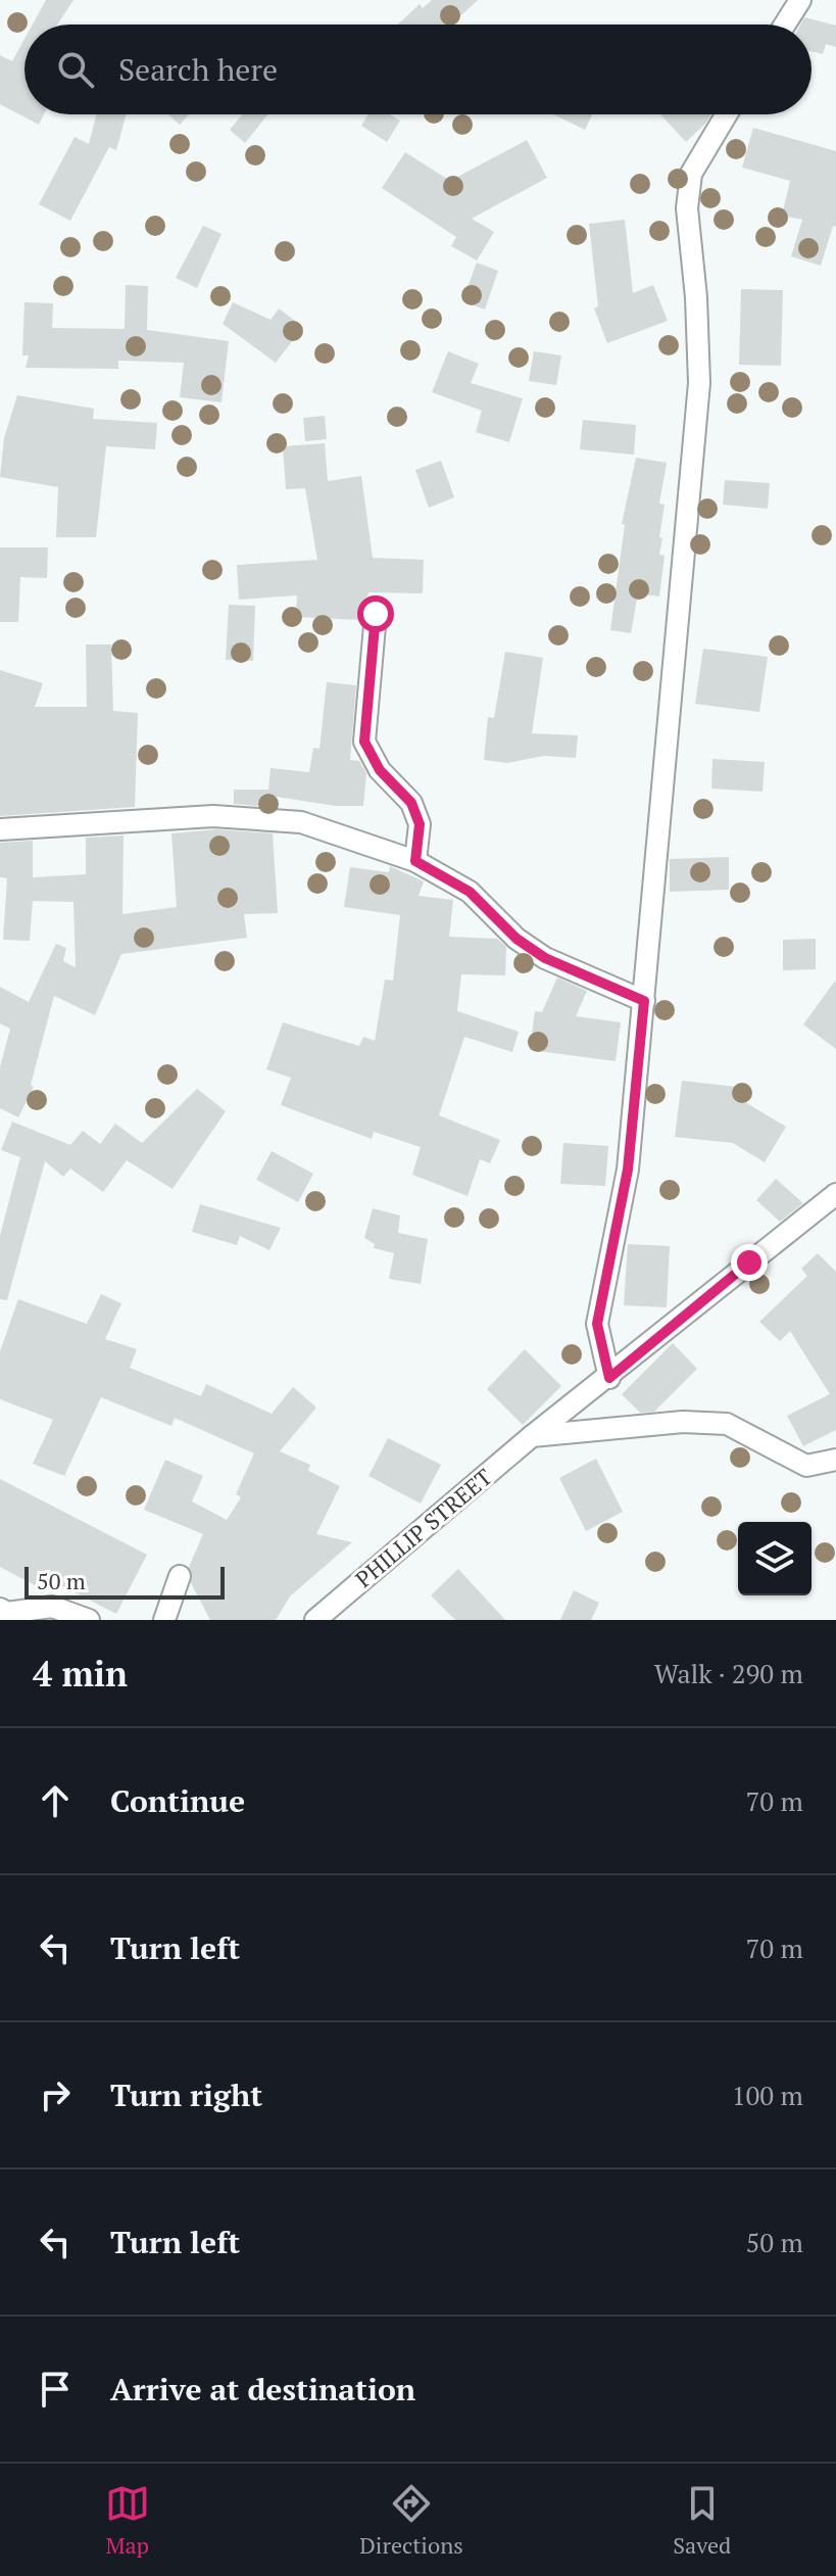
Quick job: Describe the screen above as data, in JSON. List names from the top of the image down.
{
  "streets": {
    "street": ["PHILLIP STREET"]
  },
  "scale_bar": "50 m",
  "page": {
    "search": "Search here",
    "scale": "50 m",
    "heading": ["4 min", "Walk · 290 m"],
    "list": [
      ["Continue", "70 m"],
      ["Turn left", "70 m"],
      ["Turn right", "100 m"],
      ["Turn left", "50 m"],
      "Arrive at destination"
    ],
    "nav": ["Map", "Directions", "Saved"]
  }
}
